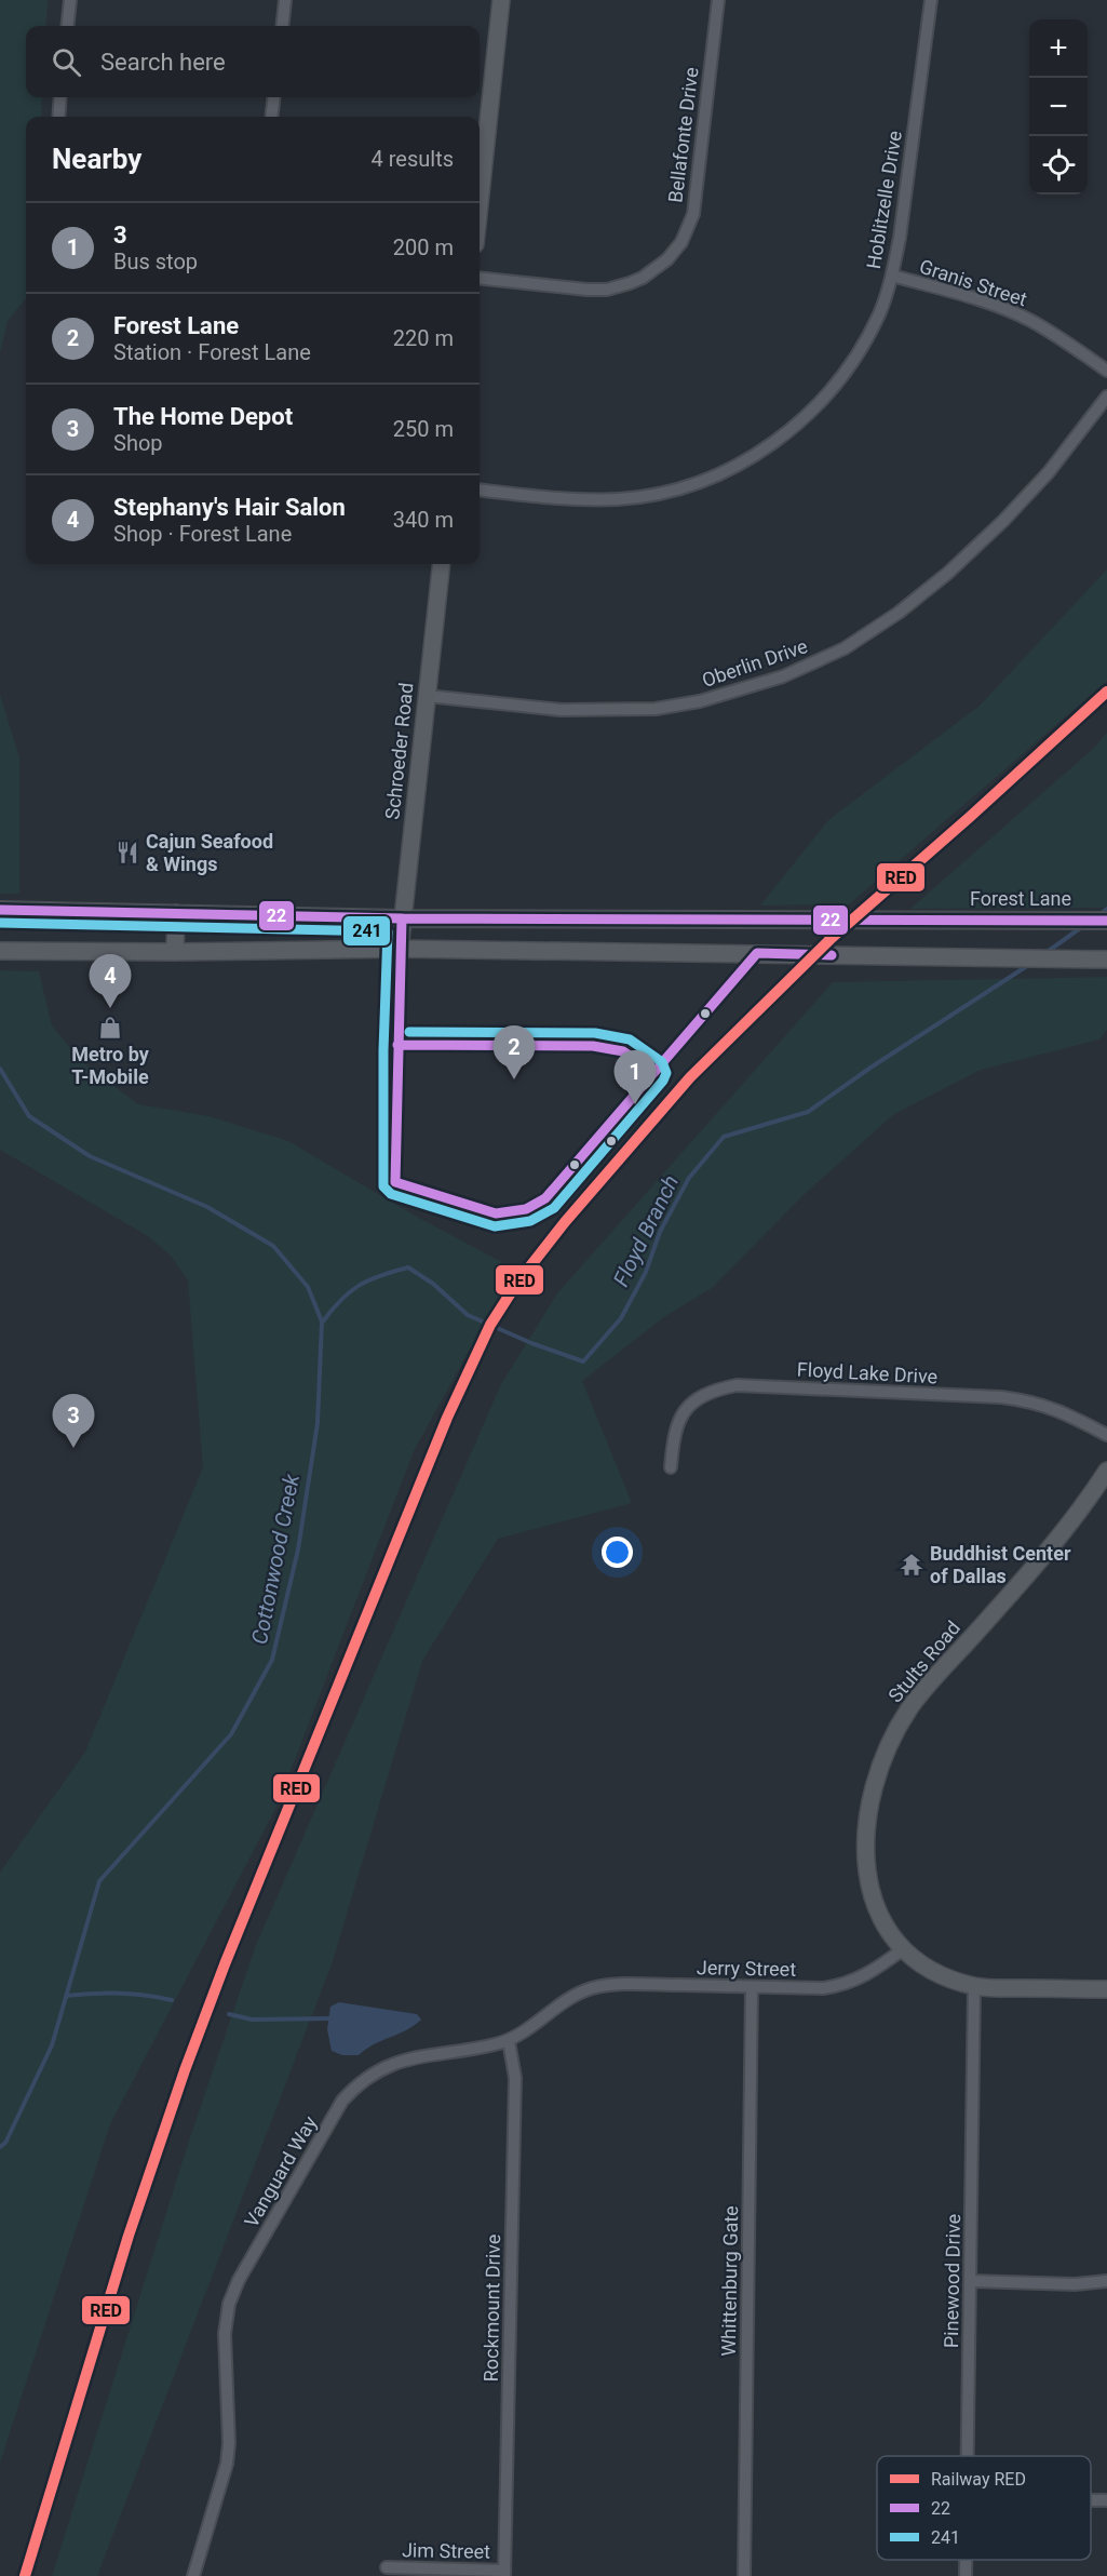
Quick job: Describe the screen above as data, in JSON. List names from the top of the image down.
{
  "streets": {
    "main road": ["Schroeder Road", "Forest Lane", "Stults Road"],
    "street": [
      "Bellafonte Drive",
      "Hoblitzelle Drive",
      "Granis Street",
      "Oberlin Drive",
      "Floyd Lake Drive",
      "Jerry Street",
      "Vanguard Way",
      "Whittenburg Gate",
      "Pinewood Drive",
      "Rockmount Drive",
      "Jim Street"
    ]
  },
  "crossings": [
    ["Hoblitzelle Drive", "Granis Street"],
    ["Oberlin Drive", "Schroeder Road"],
    ["Schroeder Road", "Forest Lane"],
    ["Stults Road", "Jerry Street"],
    ["Stults Road", "Pinewood Drive"],
    ["Jerry Street", "Vanguard Way"],
    ["Jerry Street", "Whittenburg Gate"],
    ["Vanguard Way", "Rockmount Drive"],
    ["Rockmount Drive", "Jim Street"]
  ],
  "water": ["Floyd Branch", "Cottonwood Creek"],
  "places": {
    "restaurant": ["Cajun Seafood & Wings"],
    "shop": ["Metro by T-Mobile"],
    "temple": ["Buddhist Center of Dallas"]
  },
  "lines": ["rail line RED", "transit line 22", "transit line 241"],
  "legend": ["Railway RED", "22", "241"],
  "page": {
    "map_buttons": ["+", "−"],
    "search": "Search here",
    "heading": ["Nearby", "4 results"],
    "list": [
      {
        "mark": "1",
        "name": "3",
        "note": "Bus stop",
        "value": "200 m"
      },
      {
        "mark": "2",
        "name": "Forest Lane",
        "note": "Station · Forest Lane",
        "value": "220 m"
      },
      {
        "mark": "3",
        "name": "The Home Depot",
        "note": "Shop",
        "value": "250 m"
      },
      {
        "mark": "4",
        "name": "Stephany's Hair Salon",
        "note": "Shop · Forest Lane",
        "value": "340 m"
      }
    ],
    "pins": [
      "4",
      "2",
      "1",
      "3"
    ]
  }
}
